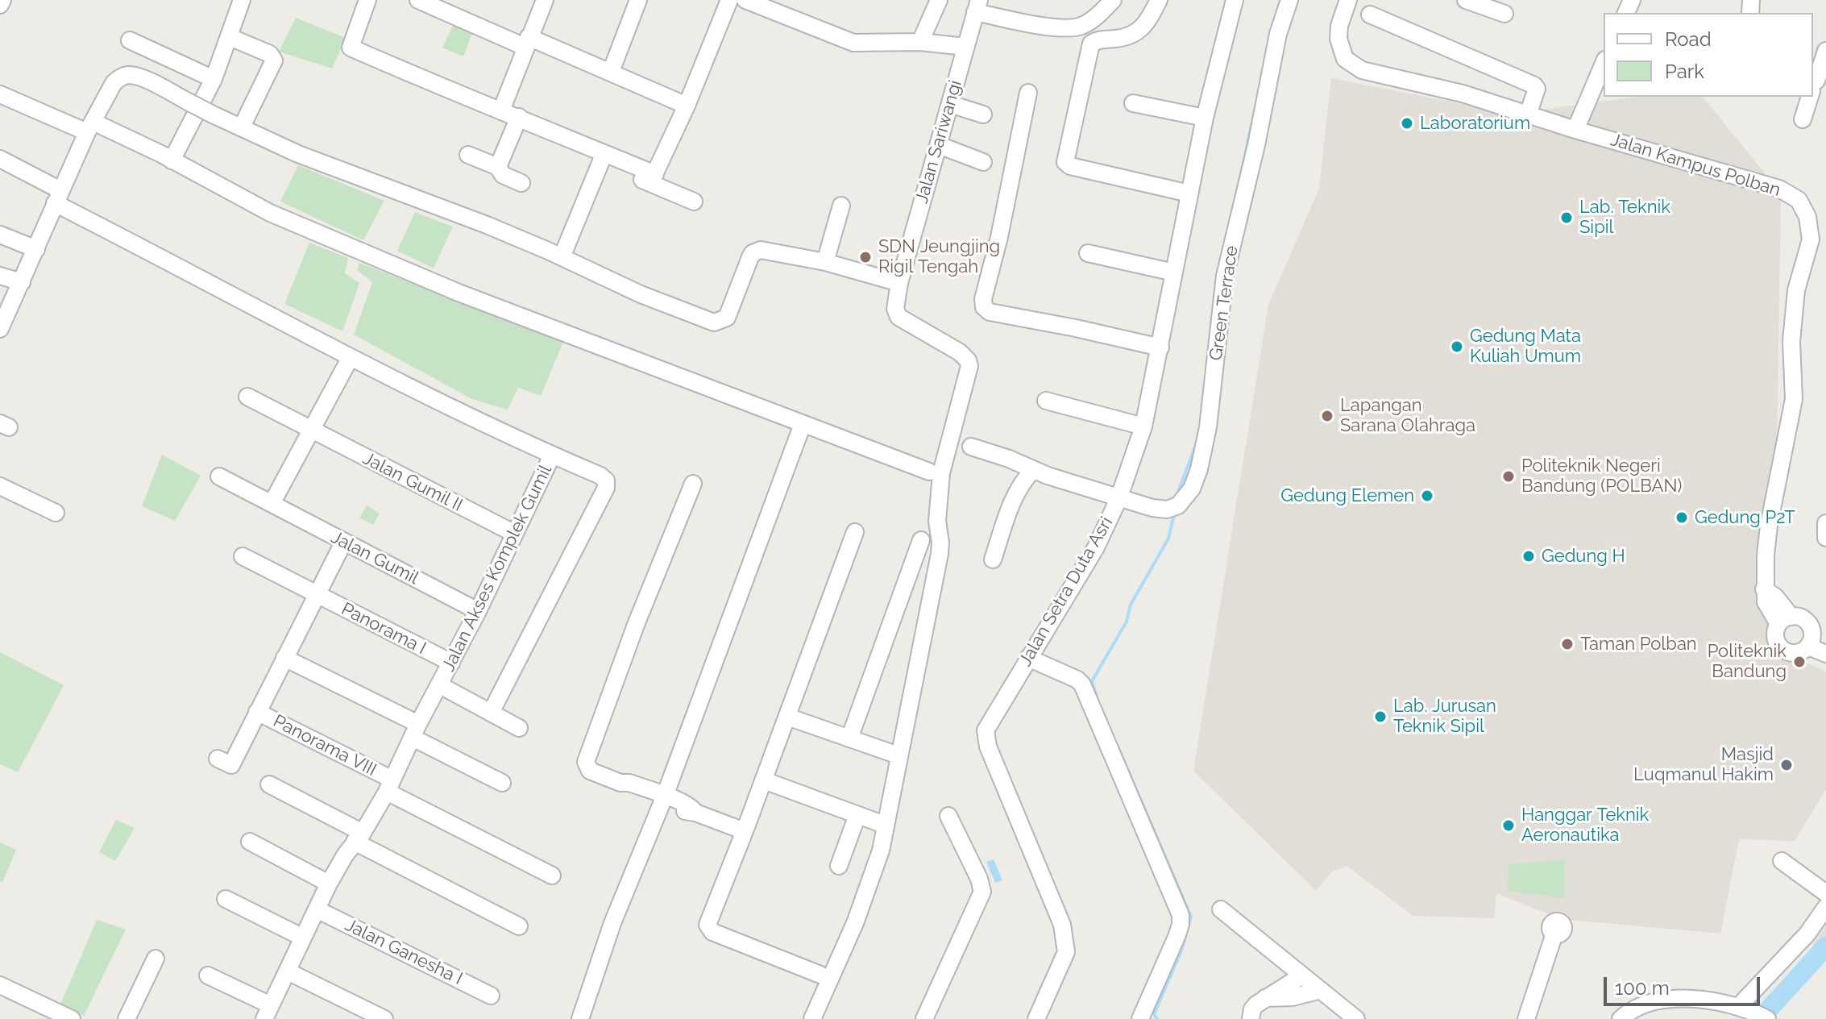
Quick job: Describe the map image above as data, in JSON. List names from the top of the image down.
{
  "streets": {
    "street": [
      "Jalan Sariwangi",
      "Jalan Kampus Polban",
      "Green Terrace",
      "Jalan Gumil II",
      "Jalan Gumil",
      "Jalan Akses Komplek Gumil",
      "Jalan Setra Duta Asri",
      "Panorama I",
      "Panorama VIII",
      "Jalan Ganesha I"
    ]
  },
  "crossings": [
    ["Green Terrace", "Jalan Setra Duta Asri"],
    ["Jalan Gumil II", "Jalan Akses Komplek Gumil"],
    ["Jalan Gumil", "Jalan Akses Komplek Gumil"],
    ["Jalan Akses Komplek Gumil", "Panorama I"],
    ["Jalan Akses Komplek Gumil", "Panorama VIII"],
    ["Jalan Akses Komplek Gumil", "Jalan Ganesha I"]
  ],
  "places": [
    "Laboratorium",
    "Lab. Teknik Sipil",
    "SDN Jeungjing Rigil Tengah",
    "Gedung Mata Kuliah Umum",
    "Lapangan Sarana Olahraga",
    "Politeknik Negeri Bandung (POLBAN)",
    "Gedung Elemen",
    "Gedung P2T",
    "Gedung H",
    "Taman Polban",
    "Politeknik Bandung",
    "Lab. Jurusan Teknik Sipil",
    "Masjid Luqmanul Hakim",
    "Hanggar Teknik Aeronautika"
  ],
  "legend": ["Road", "Park"],
  "scale_bar": "100 m"
}
